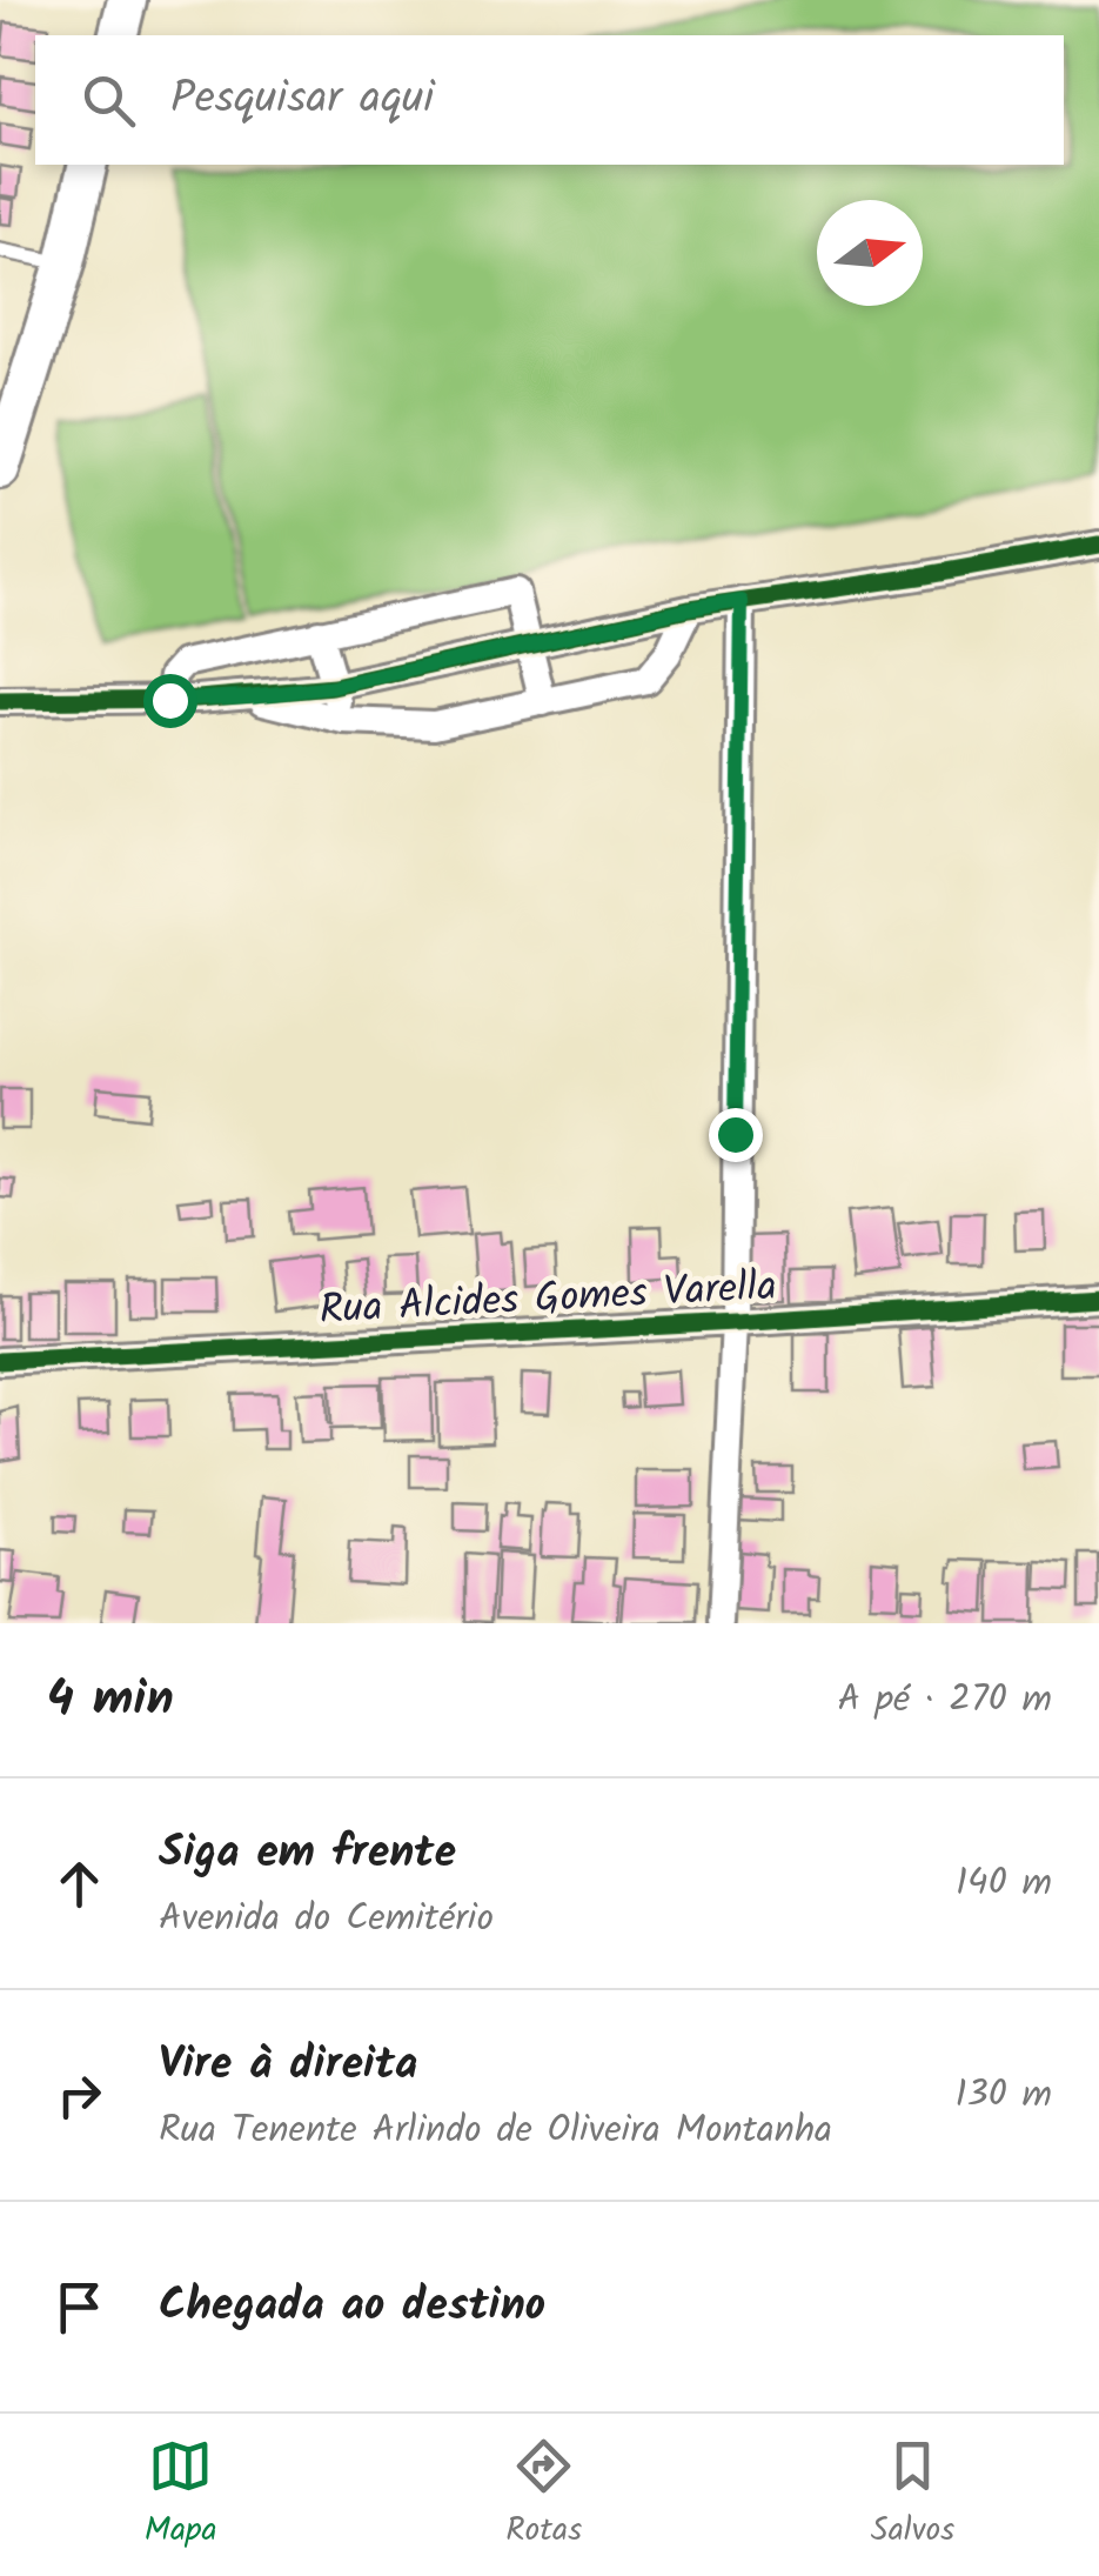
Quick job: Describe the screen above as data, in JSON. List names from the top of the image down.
{
  "streets": {
    "street": ["Rua Alcides Gomes Varella"]
  },
  "north": "right",
  "page": {
    "search": "Pesquisar aqui",
    "heading": ["4 min", "A pé · 270 m"],
    "list": [
      ["Siga em frente", "Avenida do Cemitério", "140 m"],
      ["Vire à direita", "Rua Tenente Arlindo de Oliveira Montanha", "130 m"],
      "Chegada ao destino"
    ],
    "nav": ["Mapa", "Rotas", "Salvos"]
  }
}
